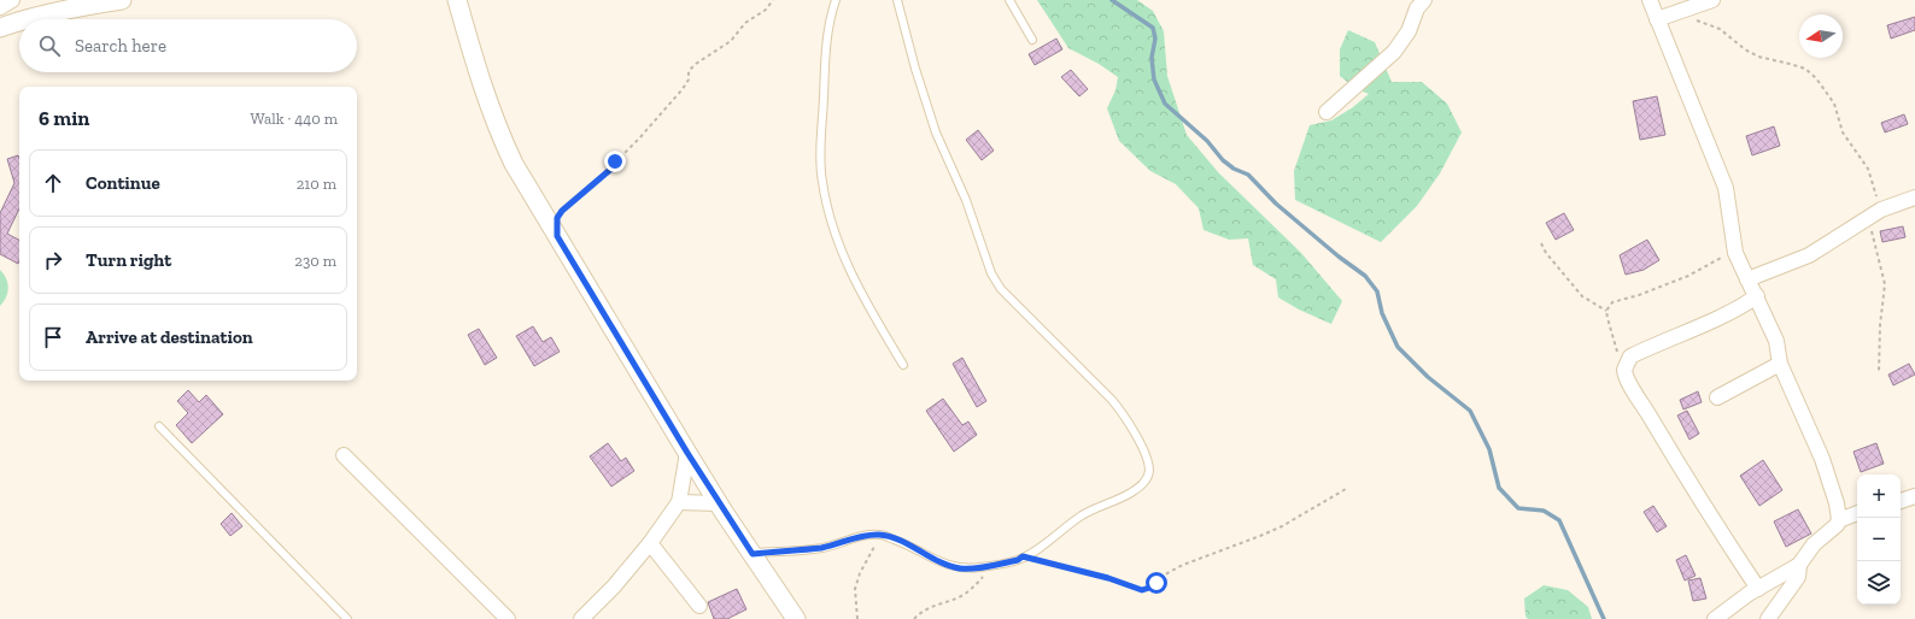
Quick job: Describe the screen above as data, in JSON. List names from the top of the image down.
{
  "north": "left",
  "page": {
    "search": "Search here",
    "heading": ["6 min", "Walk · 440 m"],
    "list": [
      ["Continue", "210 m"],
      ["Turn right", "230 m"],
      "Arrive at destination"
    ],
    "map_buttons": ["+", "−"]
  }
}
